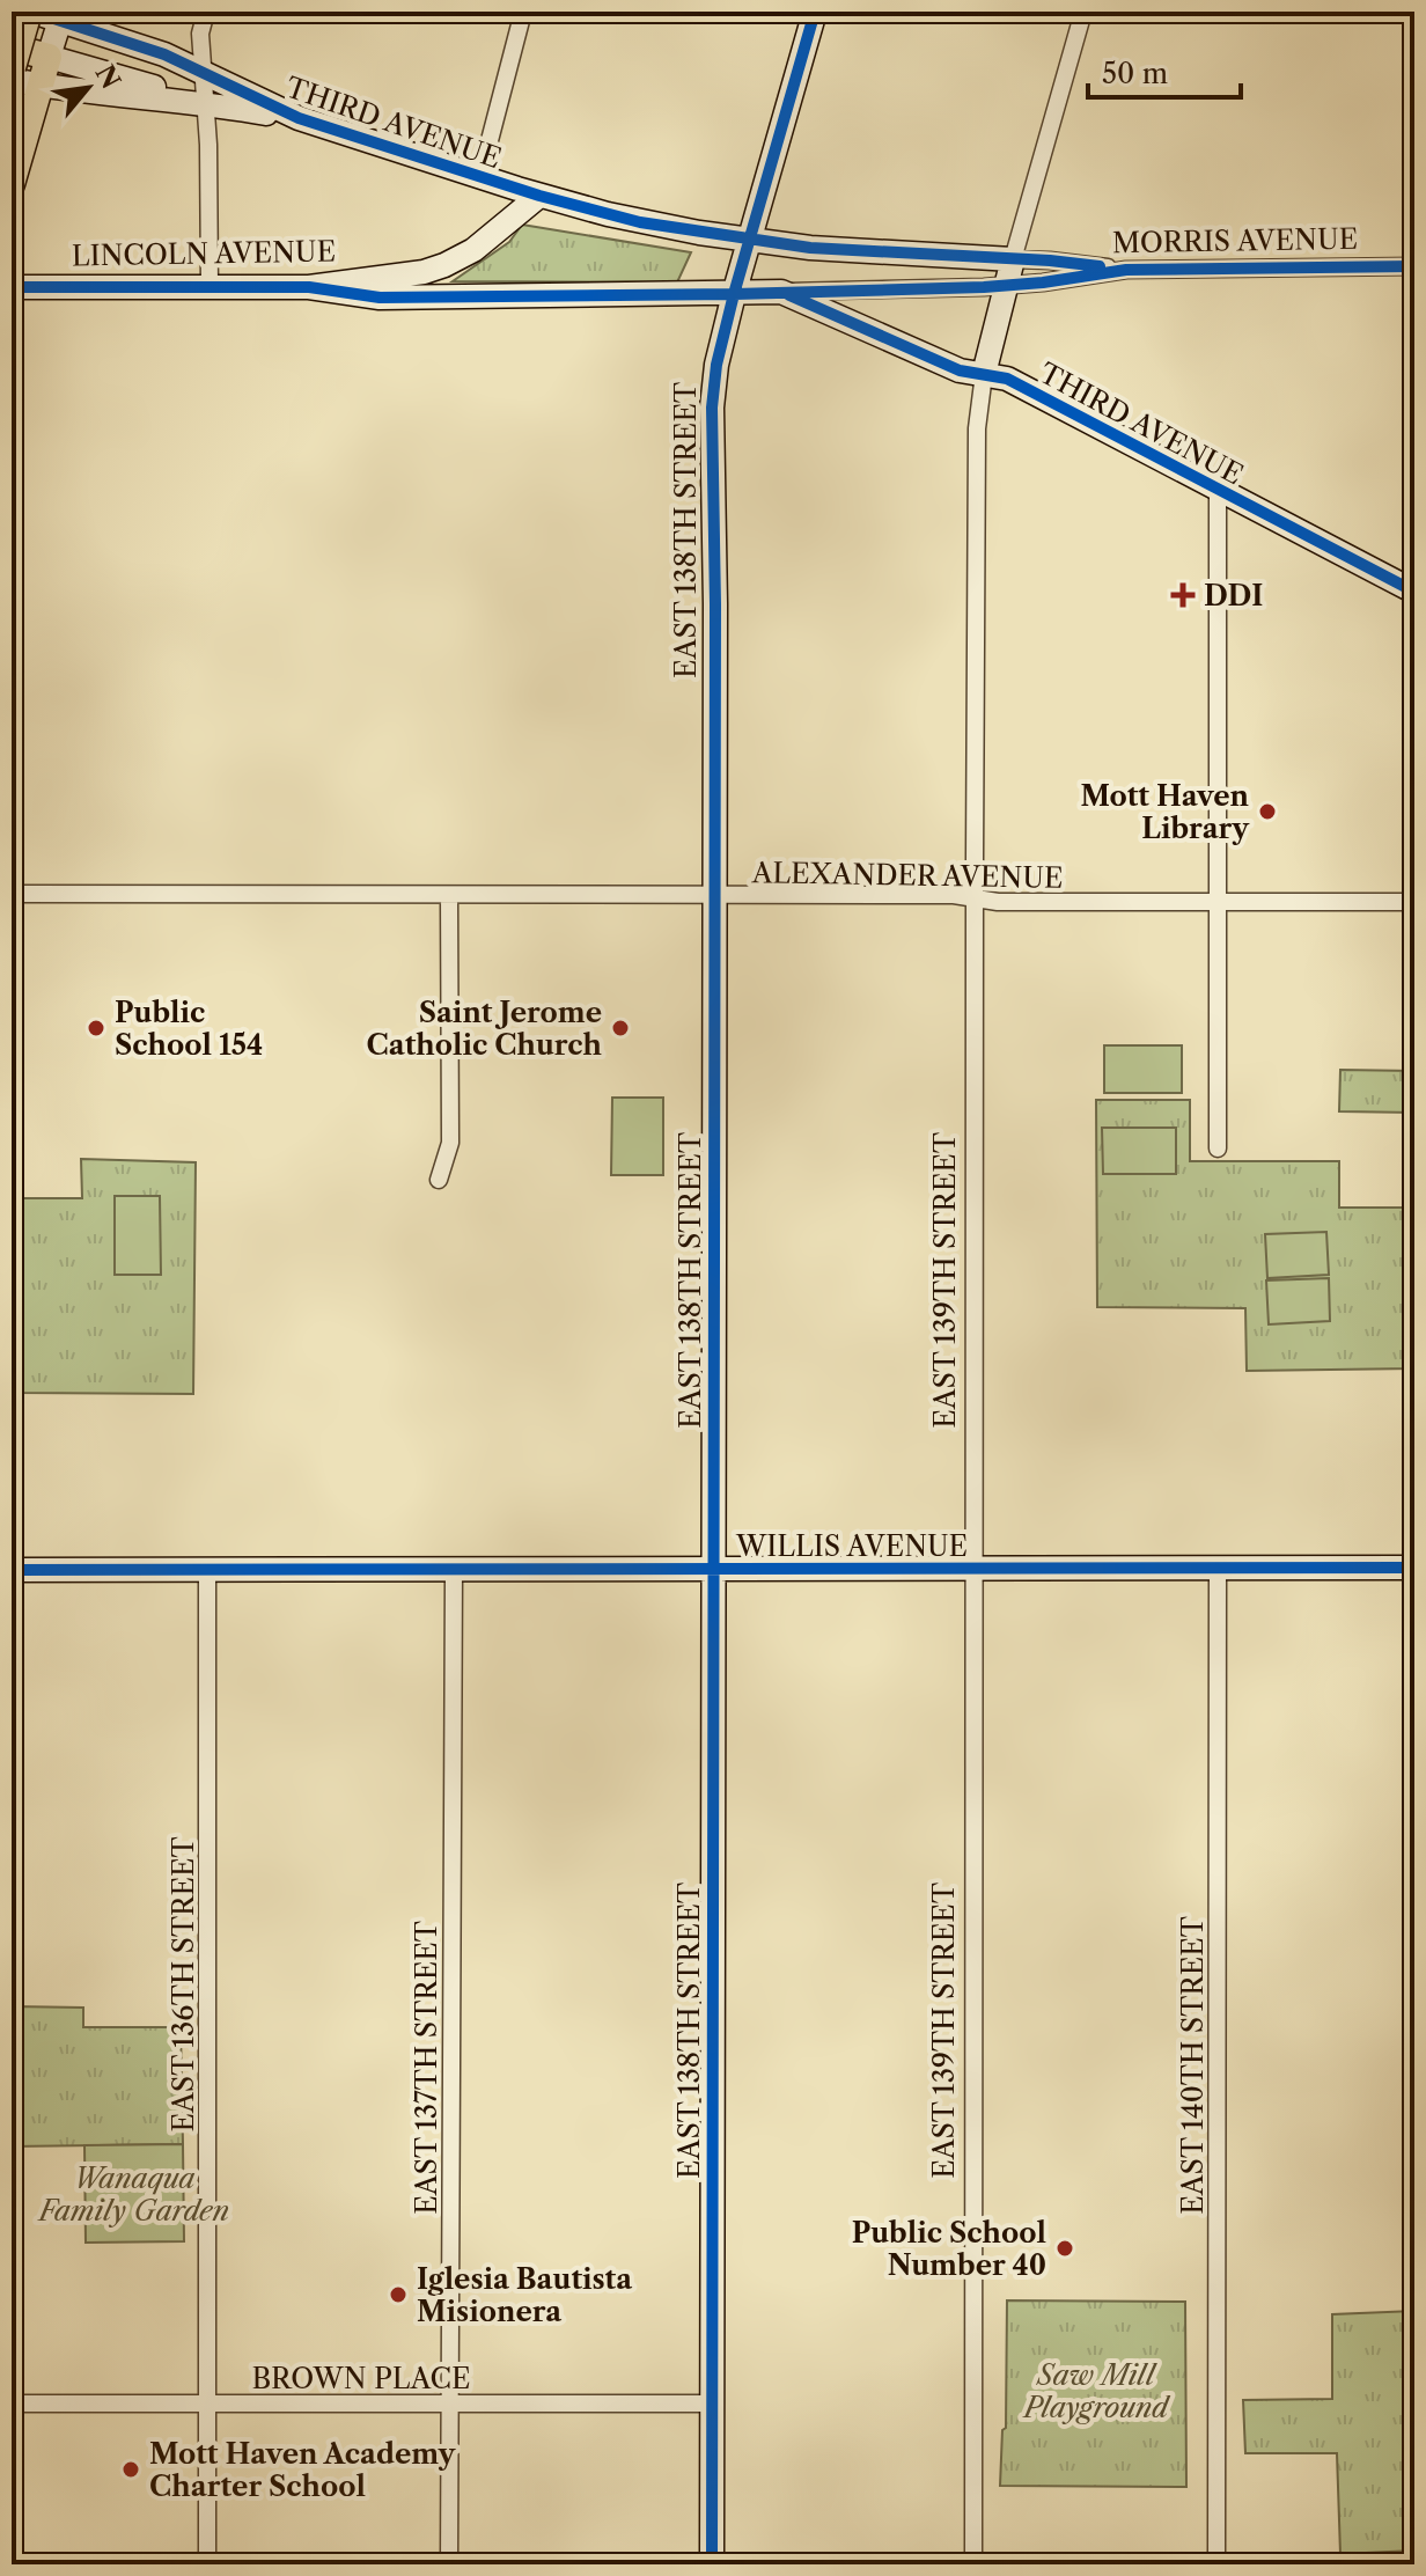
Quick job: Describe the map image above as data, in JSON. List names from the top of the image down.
{
  "streets": {
    "main road": [
      "THIRD AVENUE",
      "LINCOLN AVENUE",
      "EAST 138TH STREET",
      "EAST 139TH STREET",
      "WILLIS AVENUE"
    ],
    "street": [
      "MORRIS AVENUE",
      "ALEXANDER AVENUE",
      "EAST 136TH STREET",
      "EAST 140TH STREET",
      "EAST 137TH STREET",
      "BROWN PLACE"
    ]
  },
  "crossings": [
    ["THIRD AVENUE", "MORRIS AVENUE"],
    ["THIRD AVENUE", "LINCOLN AVENUE"],
    ["THIRD AVENUE", "EAST 138TH STREET"],
    ["THIRD AVENUE", "EAST 139TH STREET"],
    ["MORRIS AVENUE", "EAST 139TH STREET"],
    ["EAST 138TH STREET", "ALEXANDER AVENUE"],
    ["EAST 138TH STREET", "WILLIS AVENUE"],
    ["EAST 138TH STREET", "BROWN PLACE"],
    ["ALEXANDER AVENUE", "EAST 139TH STREET"],
    ["EAST 139TH STREET", "WILLIS AVENUE"],
    ["WILLIS AVENUE", "EAST 136TH STREET"],
    ["WILLIS AVENUE", "EAST 140TH STREET"],
    ["WILLIS AVENUE", "EAST 137TH STREET"],
    ["EAST 136TH STREET", "BROWN PLACE"],
    ["EAST 137TH STREET", "BROWN PLACE"]
  ],
  "parks": ["Wanaqua Family Garden", "Saw Mill Playground"],
  "places": {
    "health": ["DDI"],
    "other": [
      "Mott Haven Library",
      "Public School 154",
      "Saint Jerome Catholic Church",
      "Public School Number 40",
      "Iglesia Bautista Misionera",
      "Mott Haven Academy Charter School"
    ]
  },
  "scale_bar": "50 m",
  "north": "top right"
}
